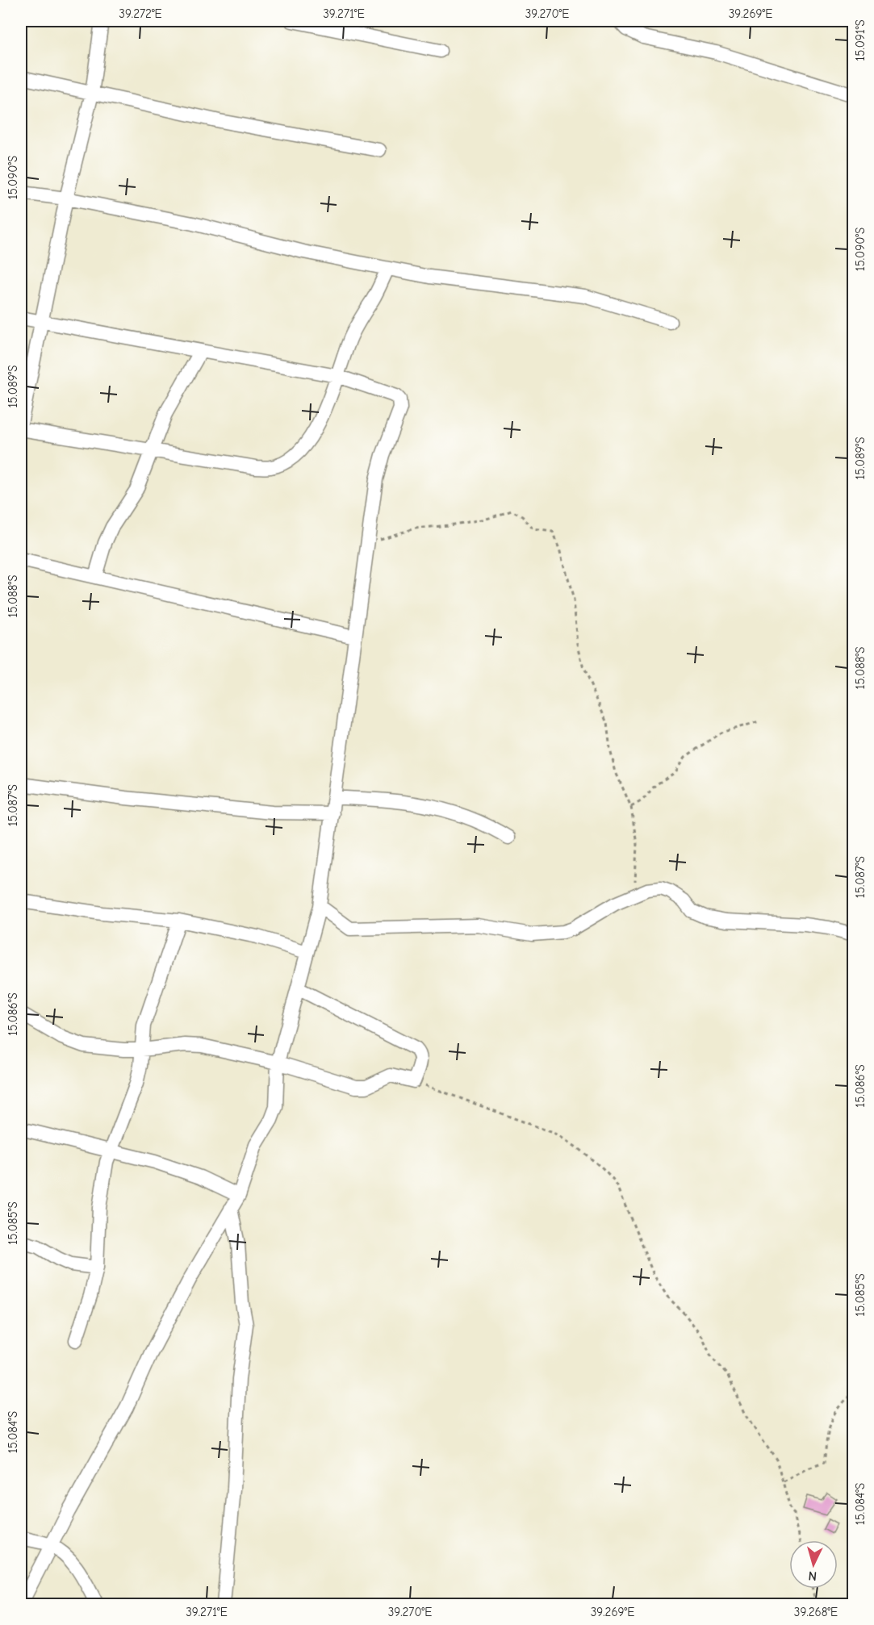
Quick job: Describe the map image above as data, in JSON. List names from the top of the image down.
{
  "north": "bottom",
  "coordinates": [
    "39.272°E",
    "39.271°E",
    "39.270°E",
    "39.269°E",
    "15.091°S",
    "15.090°S",
    "15.089°S",
    "15.088°S",
    "15.087°S",
    "15.086°S",
    "15.085°S",
    "15.084°S",
    "39.268°E"
  ]
}
